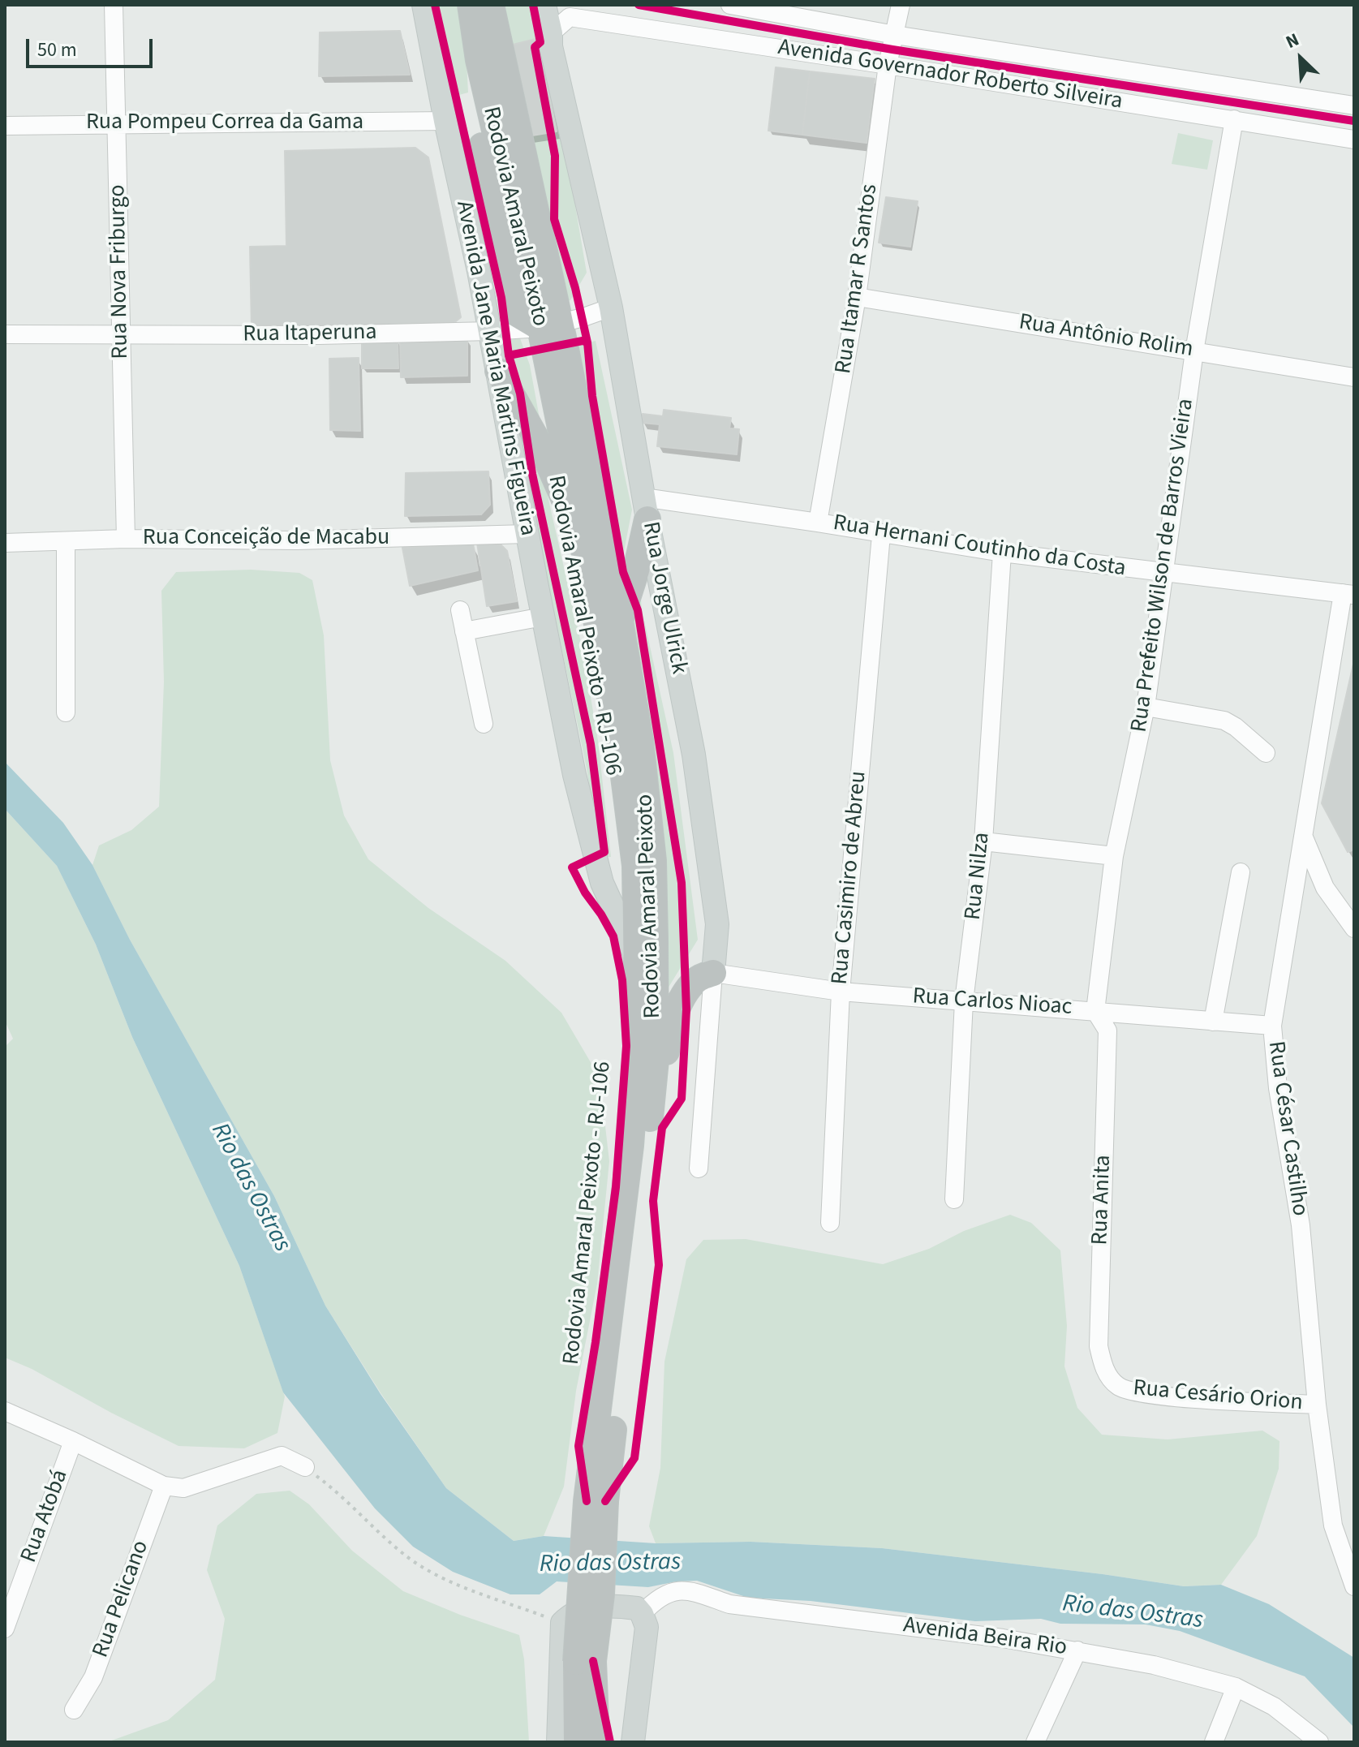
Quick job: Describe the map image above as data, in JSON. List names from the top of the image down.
{
  "streets": {
    "highway": ["Rodovia Amaral Peixoto"],
    "main road": ["Avenida Jane Maria Martins Figueira", "Rua Jorge Ulrick"],
    "street": [
      "Avenida Governador Roberto Silveira",
      "Rua Pompeu Correa da Gama",
      "Rua Nova Friburgo",
      "Rua Itamar R Santos",
      "Rua Itaperuna",
      "Rua Antônio Rolim",
      "Rua Conceição de Macabu",
      "Rua Hernani Coutinho da Costa",
      "Rua Prefeito Wilson de Barros Vieira",
      "Rua Nilza",
      "Rua Casimiro de Abreu",
      "Rua Carlos Nioac",
      "Rua César Castilho",
      "Rua Anita",
      "Rua Cesário Orion",
      "Rua Atobá",
      "Rua Pelicano",
      "Avenida Beira Rio"
    ],
    "cycle path": ["Rodovia Amaral Peixoto - RJ-106"]
  },
  "crossings": [
    ["Avenida Governador Roberto Silveira", "Rua Itamar R Santos"],
    ["Avenida Governador Roberto Silveira", "Rua Prefeito Wilson de Barros Vieira"],
    ["Avenida Governador Roberto Silveira", "Rua Jorge Ulrick"],
    ["Rua Pompeu Correa da Gama", "Rua Nova Friburgo"],
    ["Rua Pompeu Correa da Gama", "Avenida Jane Maria Martins Figueira"],
    ["Rodovia Amaral Peixoto", "Rua Itaperuna"],
    ["Rodovia Amaral Peixoto", "Avenida Jane Maria Martins Figueira"],
    ["Rua Nova Friburgo", "Rua Itaperuna"],
    ["Rua Nova Friburgo", "Rua Conceição de Macabu"],
    ["Rua Itamar R Santos", "Rua Antônio Rolim"],
    ["Rua Itamar R Santos", "Rua Hernani Coutinho da Costa"],
    ["Rua Itaperuna", "Avenida Jane Maria Martins Figueira"],
    ["Rua Itaperuna", "Rua Jorge Ulrick"],
    ["Rua Antônio Rolim", "Rua Prefeito Wilson de Barros Vieira"],
    ["Avenida Jane Maria Martins Figueira", "Rua Conceição de Macabu"],
    ["Rua Hernani Coutinho da Costa", "Rua Prefeito Wilson de Barros Vieira"],
    ["Rua Hernani Coutinho da Costa", "Rua Jorge Ulrick"],
    ["Rua Hernani Coutinho da Costa", "Rua Nilza"],
    ["Rua Hernani Coutinho da Costa", "Rua Casimiro de Abreu"],
    ["Rua Hernani Coutinho da Costa", "Rua César Castilho"],
    ["Rua Prefeito Wilson de Barros Vieira", "Rua Carlos Nioac"],
    ["Rua Prefeito Wilson de Barros Vieira", "Rua Anita"],
    ["Rua Jorge Ulrick", "Rua Carlos Nioac"],
    ["Rua Nilza", "Rua Carlos Nioac"],
    ["Rua Casimiro de Abreu", "Rua Carlos Nioac"],
    ["Rua Carlos Nioac", "Rua César Castilho"],
    ["Rua Carlos Nioac", "Rua Anita"],
    ["Rua César Castilho", "Rua Cesário Orion"],
    ["Rua Anita", "Rua Cesário Orion"]
  ],
  "water": ["Rio das Ostras"],
  "scale_bar": "50 m",
  "north": "top left"
}
